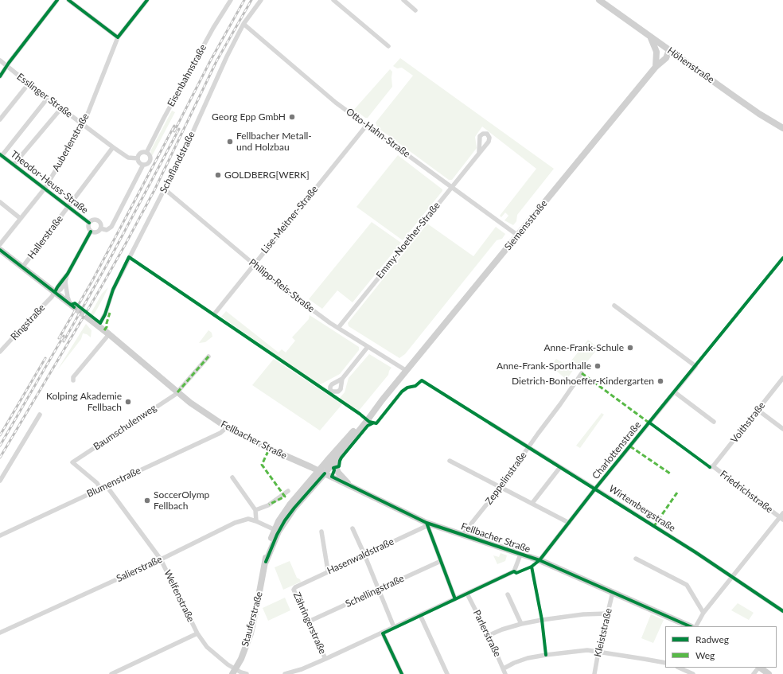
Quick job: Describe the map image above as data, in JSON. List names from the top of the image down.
{
  "streets": {
    "main road": [
      "Höhenstraße",
      "Siemensstraße",
      "Fellbacher Straße",
      "Stauferstraße"
    ],
    "street": [
      "Eisenbahnstraße",
      "Esslinger Straße",
      "Otto-Hahn-Straße",
      "Auberlenstraße",
      "Schaflandstraße",
      "Theodor-Heuss-Straße",
      "Lise-Meitner-Straße",
      "Hallerstraße",
      "Emmy-Noether-Straße",
      "Philipp-Reis-Straße",
      "Ringstraße",
      "Voithstraße",
      "Baumschulenweg",
      "Charlottenstraße",
      "Zeppelinstraße",
      "Blumenstraße",
      "Friedrichstraße",
      "Wirtembergstraße",
      "Hasenwaldstraße",
      "Salierstraße",
      "Schellingstraße",
      "Welfenstraße",
      "Zähringerstraße",
      "Kleiststraße",
      "Parlerstraße"
    ]
  },
  "crossings": [
    ["Höhenstraße", "Siemensstraße"],
    ["Eisenbahnstraße", "Esslinger Straße"],
    ["Eisenbahnstraße", "Theodor-Heuss-Straße"],
    ["Esslinger Straße", "Auberlenstraße"],
    ["Esslinger Straße", "Hallerstraße"],
    ["Otto-Hahn-Straße", "Schaflandstraße"],
    ["Otto-Hahn-Straße", "Lise-Meitner-Straße"],
    ["Otto-Hahn-Straße", "Siemensstraße"],
    ["Otto-Hahn-Straße", "Emmy-Noether-Straße"],
    ["Auberlenstraße", "Theodor-Heuss-Straße"],
    ["Schaflandstraße", "Philipp-Reis-Straße"],
    ["Schaflandstraße", "Fellbacher Straße"],
    ["Theodor-Heuss-Straße", "Hallerstraße"],
    ["Lise-Meitner-Straße", "Philipp-Reis-Straße"],
    ["Siemensstraße", "Philipp-Reis-Straße"],
    ["Siemensstraße", "Fellbacher Straße"],
    ["Siemensstraße", "Stauferstraße"],
    ["Hallerstraße", "Fellbacher Straße"],
    ["Emmy-Noether-Straße", "Philipp-Reis-Straße"],
    ["Ringstraße", "Fellbacher Straße"],
    ["Voithstraße", "Friedrichstraße"],
    ["Baumschulenweg", "Fellbacher Straße"],
    ["Baumschulenweg", "Blumenstraße"],
    ["Fellbacher Straße", "Charlottenstraße"],
    ["Fellbacher Straße", "Zeppelinstraße"],
    ["Fellbacher Straße", "Blumenstraße"],
    ["Fellbacher Straße", "Hasenwaldstraße"],
    ["Fellbacher Straße", "Stauferstraße"],
    ["Fellbacher Straße", "Kleiststraße"],
    ["Charlottenstraße", "Wirtembergstraße"],
    ["Zeppelinstraße", "Wirtembergstraße"],
    ["Blumenstraße", "Welfenstraße"],
    ["Hasenwaldstraße", "Zähringerstraße"],
    ["Salierstraße", "Welfenstraße"],
    ["Salierstraße", "Stauferstraße"],
    ["Schellingstraße", "Zähringerstraße"],
    ["Welfenstraße", "Stauferstraße"]
  ],
  "places": [
    "Georg Epp GmbH",
    "Fellbacher Metall- und Holzbau",
    "GOLDBERG[WERK]",
    "Anne-Frank-Schule",
    "Anne-Frank-Sporthalle",
    "Dietrich-Bonhoeffer-Kindergarten",
    "Kolping Akademie Fellbach",
    "SoccerOlymp Fellbach"
  ],
  "legend": ["Radweg", "Weg"]
}
